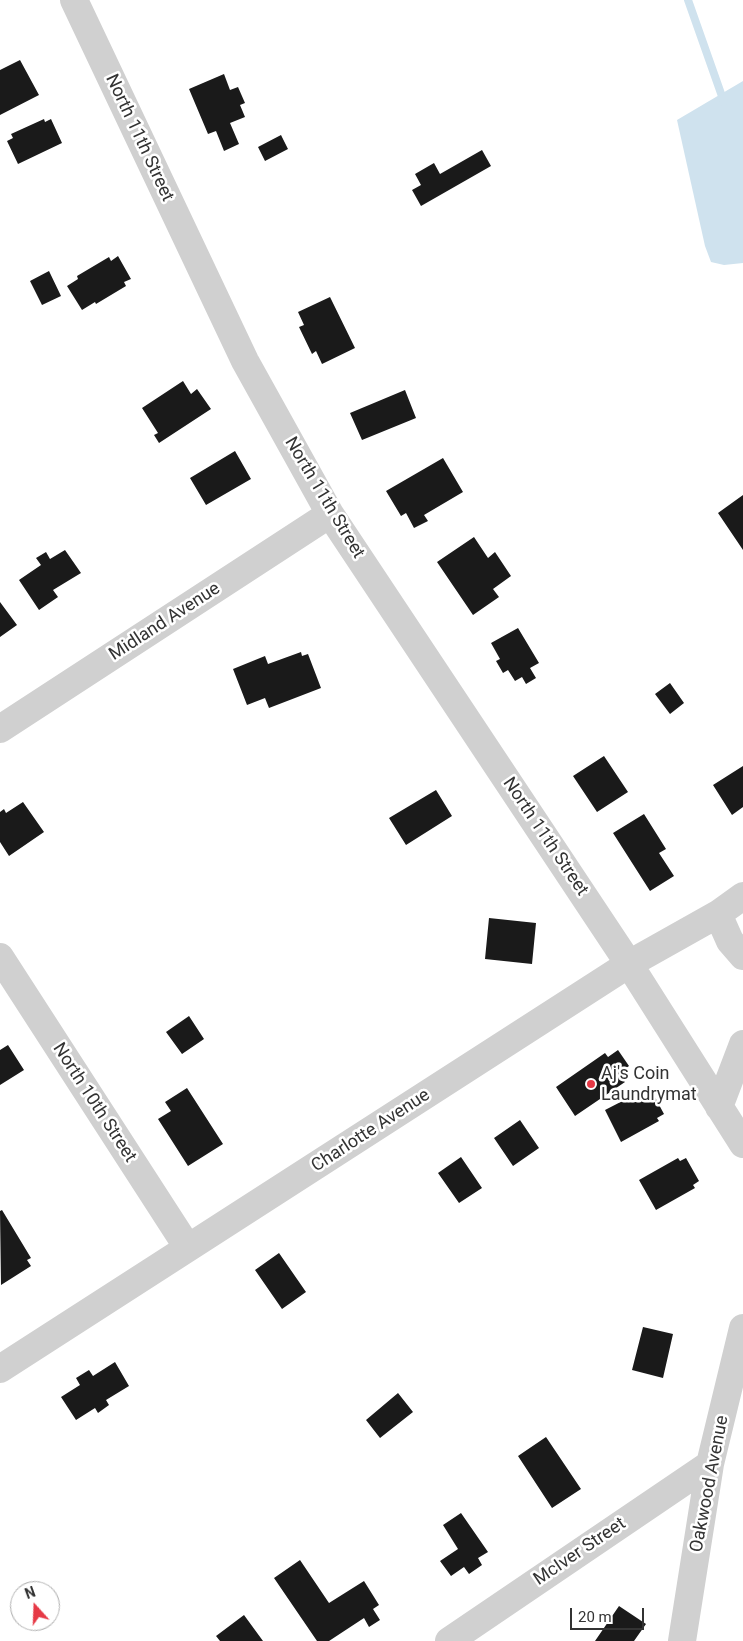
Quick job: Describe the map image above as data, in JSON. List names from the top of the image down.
{
  "streets": {
    "street": [
      "North 11th Street",
      "Midland Avenue",
      "North 10th Street",
      "Charlotte Avenue",
      "Oakwood Avenue",
      "McIver Street"
    ]
  },
  "crossings": [
    ["North 11th Street", "Midland Avenue"],
    ["North 11th Street", "Charlotte Avenue"],
    ["North 10th Street", "Charlotte Avenue"],
    ["Oakwood Avenue", "McIver Street"]
  ],
  "places": ["Aj's Coin Laundrymat"],
  "scale_bar": "20 m",
  "north": "top"
}
